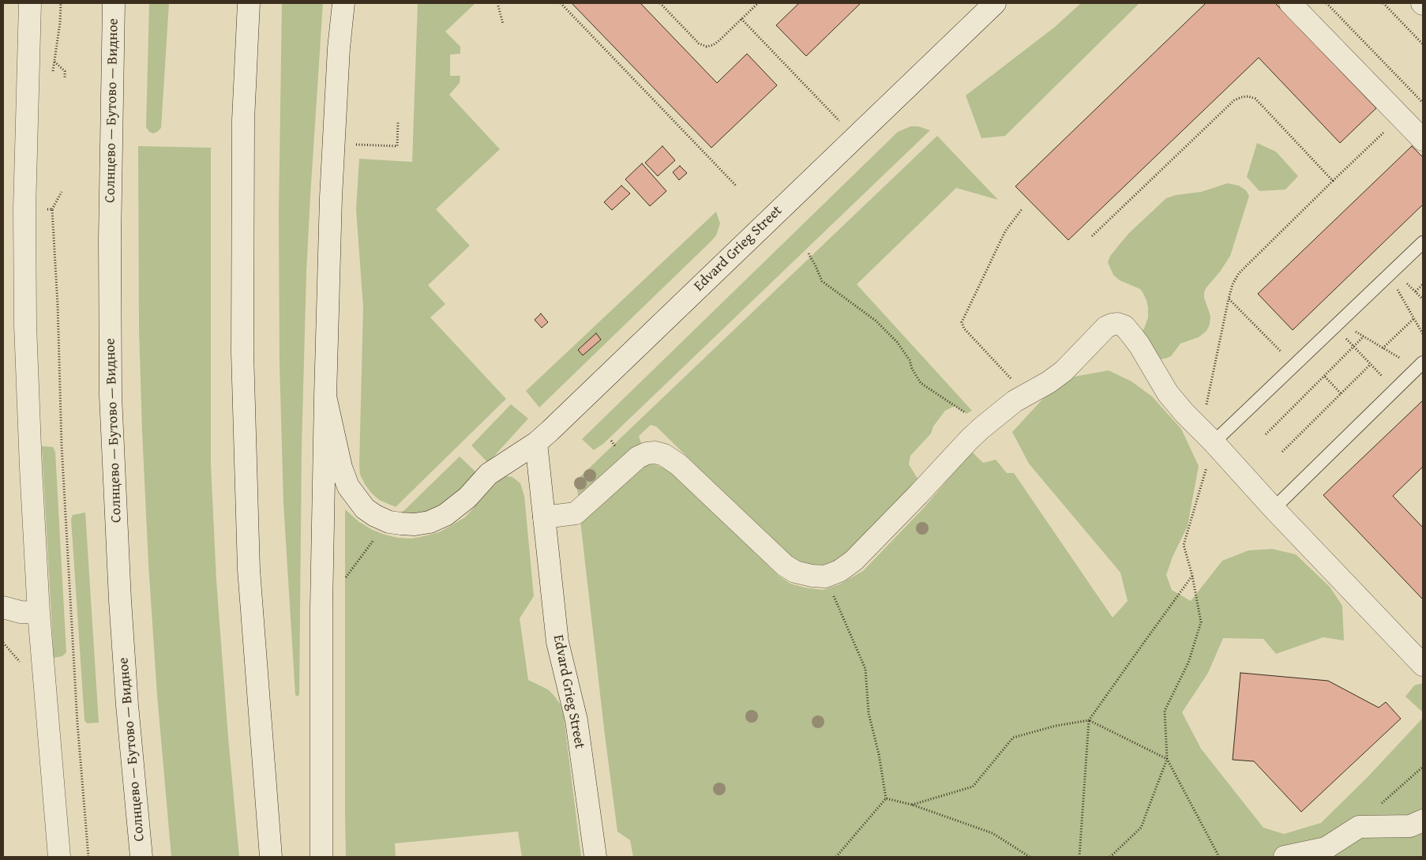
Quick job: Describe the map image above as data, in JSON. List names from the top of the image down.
{
  "streets": {
    "street": ["Солнцево — Бутово — Видное", "Edvard Grieg Street"]
  }
}
